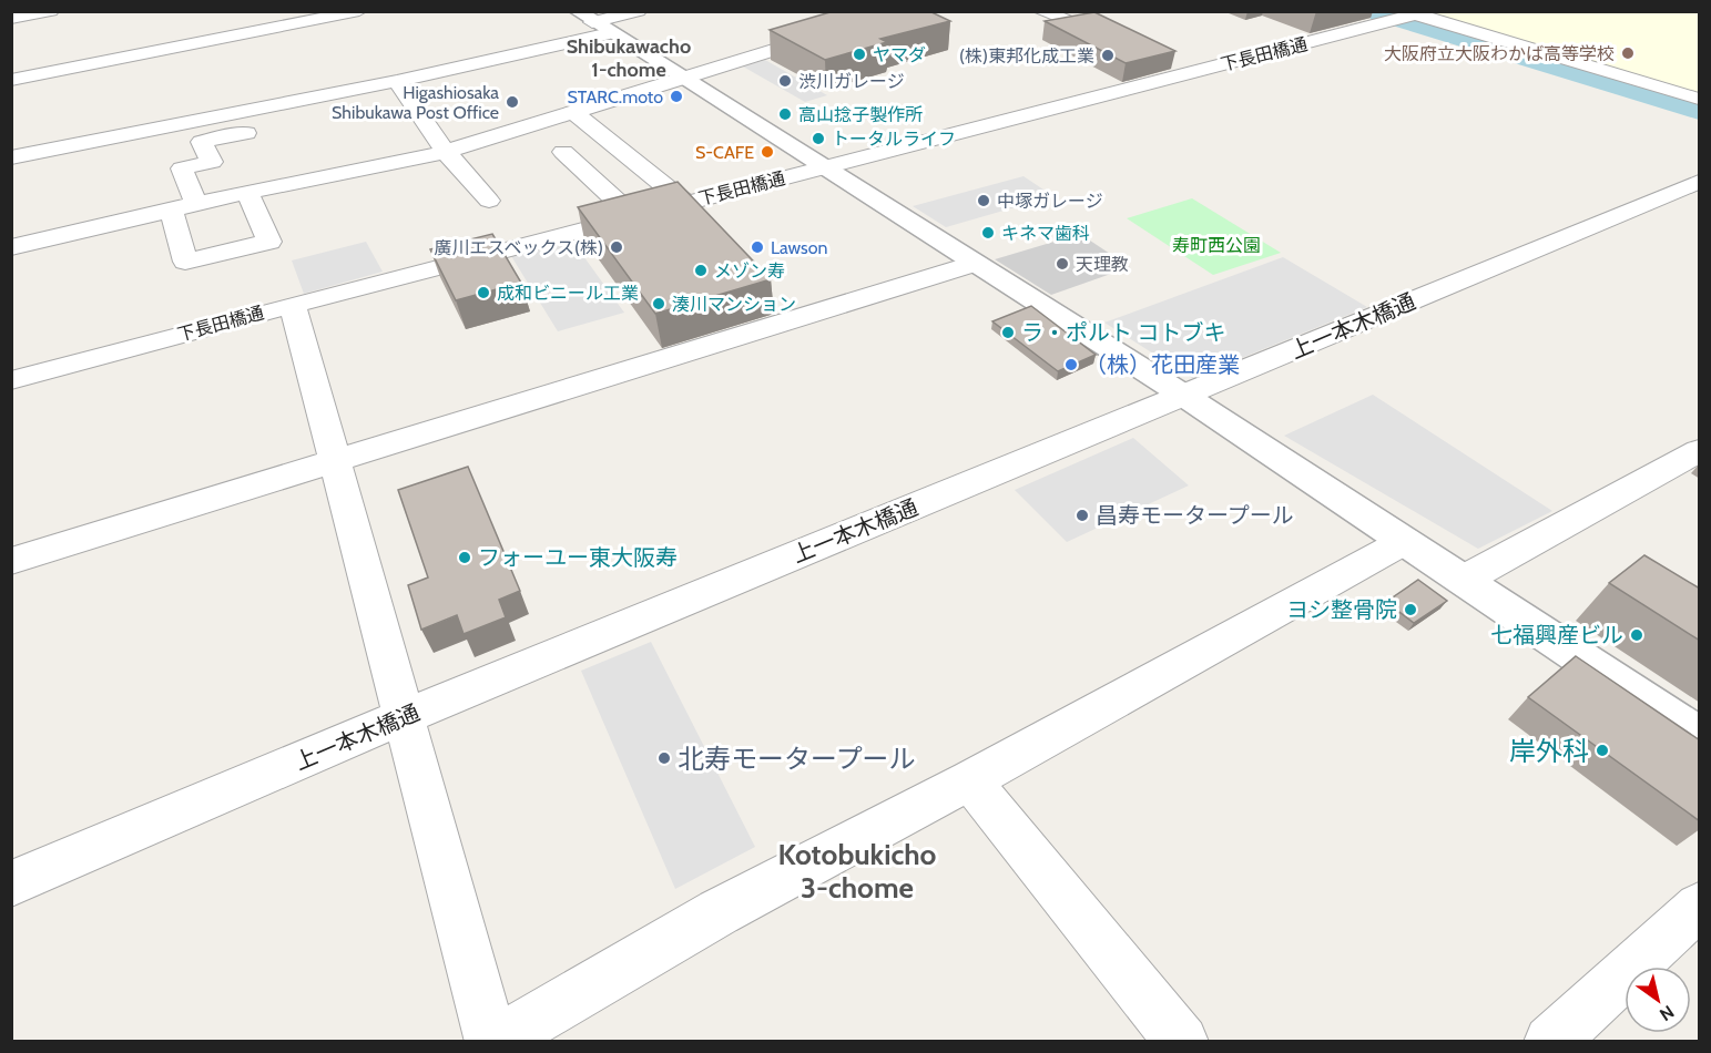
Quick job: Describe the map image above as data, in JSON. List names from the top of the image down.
{
  "streets": {
    "street": ["下長田橋通", "上一本木橋通"]
  },
  "districts": ["Shibukawacho 1-chome", "Kotobukicho 3-chome"],
  "parks": ["寿町西公園"],
  "places": [
    "大阪府立大阪わかば高等学校",
    "ヤマダ",
    "(株)東邦化成工業",
    "渋川ガレージ",
    "STARC.moto",
    "Higashiosaka Shibukawa Post Office",
    "高山捻子製作所",
    "トータルライフ",
    "S-CAFE",
    "中塚ガレージ",
    "キネマ歯科",
    "廣川エスベックス(株)",
    "Lawson",
    "天理教",
    "メゾン寿",
    "成和ビニール工業",
    "湊川マンション",
    "ラ・ポルト コトブキ",
    "（株）花田産業",
    "昌寿モータープール",
    "フォーユー東大阪寿",
    "ヨシ整骨院",
    "七福興産ビル",
    "岸外科",
    "北寿モータープール"
  ],
  "north": "bottom right"
}
